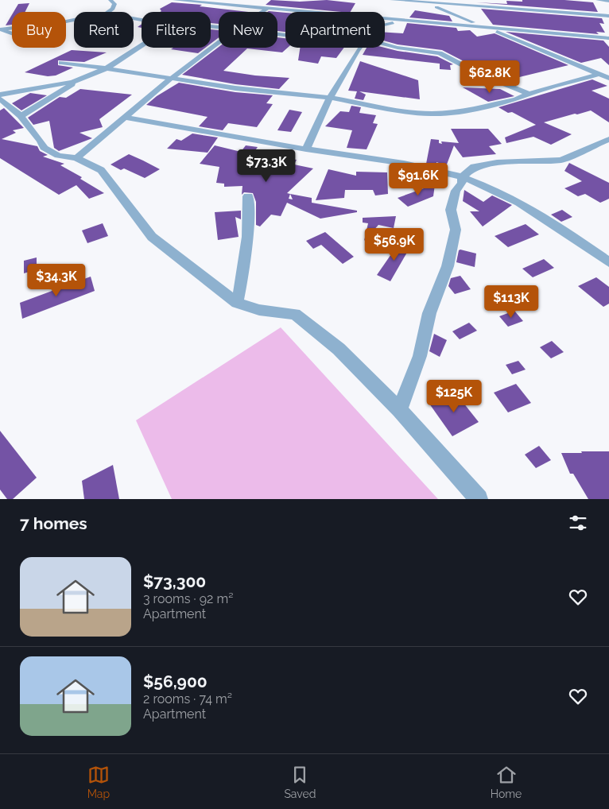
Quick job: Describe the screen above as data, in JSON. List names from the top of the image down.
{
  "page": {
    "chip": [
      "Buy",
      "Rent",
      "Filters",
      "New",
      "Apartment"
    ],
    "price": [
      "$62.8K",
      "$73.3K",
      "$91.6K",
      "$56.9K",
      "$34.3K",
      "$113K",
      "$125K"
    ],
    "heading": "7 homes",
    "list": [
      {
        "name": "$73,300",
        "note": "3 rooms · 92 m² · Apartment"
      },
      {
        "name": "$56,900",
        "note": "2 rooms · 74 m² · Apartment"
      }
    ],
    "tabs": ["Map", "Saved", "Home"]
  }
}
